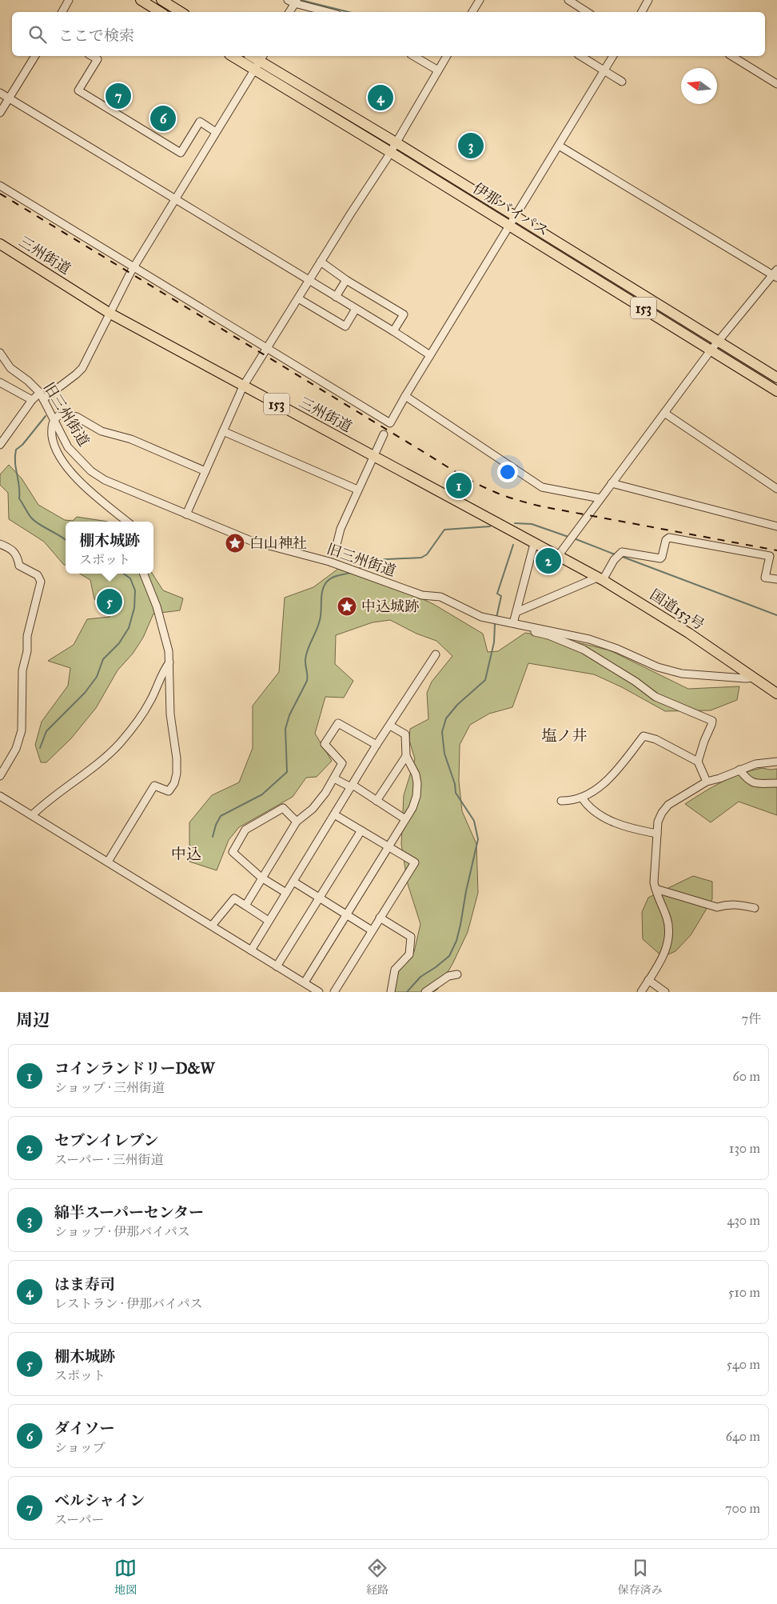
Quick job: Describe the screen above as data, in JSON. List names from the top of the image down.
{
  "streets": {
    "highway": [
      "伊那バイパス",
      "三州街道",
      "153",
      "国道153号"
    ],
    "street": ["旧三州街道"]
  },
  "crossings": [
    ["三州街道", "国道153号"],
    ["旧三州街道", "国道153号"]
  ],
  "districts": ["塩ノ井", "中込"],
  "places": {
    "place": ["白山神社", "中込城跡"]
  },
  "north": "left",
  "page": {
    "search": "ここで検索",
    "pins": [
      "7",
      "4",
      "6",
      "3",
      "1",
      "2",
      "5"
    ],
    "popup": ["棚木城跡", "スポット"],
    "heading": ["周辺", "7件"],
    "list": [
      {
        "mark": "1",
        "name": "コインランドリーD&W",
        "note": "ショップ · 三州街道",
        "value": "60 m"
      },
      {
        "mark": "2",
        "name": "セブンイレブン",
        "note": "スーパー · 三州街道",
        "value": "130 m"
      },
      {
        "mark": "3",
        "name": "綿半スーパーセンター",
        "note": "ショップ · 伊那バイパス",
        "value": "430 m"
      },
      {
        "mark": "4",
        "name": "はま寿司",
        "note": "レストラン · 伊那バイパス",
        "value": "510 m"
      },
      {
        "mark": "5",
        "name": "棚木城跡",
        "note": "スポット",
        "value": "540 m"
      },
      {
        "mark": "6",
        "name": "ダイソー",
        "note": "ショップ",
        "value": "640 m"
      },
      {
        "mark": "7",
        "name": "ベルシャイン",
        "note": "スーパー",
        "value": "700 m"
      }
    ],
    "nav": ["地図", "経路", "保存済み"]
  }
}
